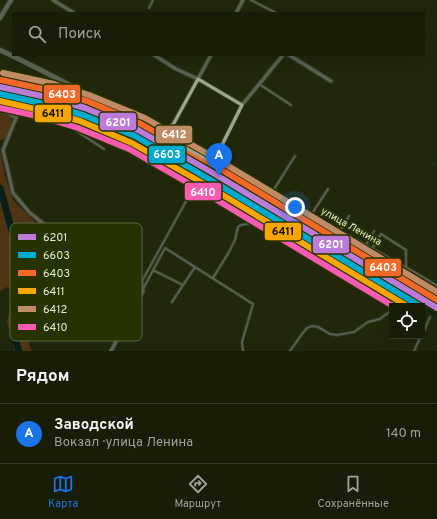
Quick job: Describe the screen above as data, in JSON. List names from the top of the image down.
{
  "streets": {
    "main road": ["улица Ленина"]
  },
  "lines": [
    "transit line 6412",
    "transit line 6403",
    "transit line 6201",
    "transit line 6603",
    "transit line 6411",
    "transit line 6410"
  ],
  "legend": [
    "6201",
    "6603",
    "6403",
    "6411",
    "6412",
    "6410"
  ],
  "page": {
    "search": "Поиск",
    "pins": "A",
    "heading": "Рядом",
    "list": [
      {
        "mark": "A",
        "name": "Заводской",
        "note": "Вокзал · улица Ленина",
        "value": "140 m"
      }
    ],
    "nav": ["Карта", "Маршрут", "Сохранённые"]
  }
}
